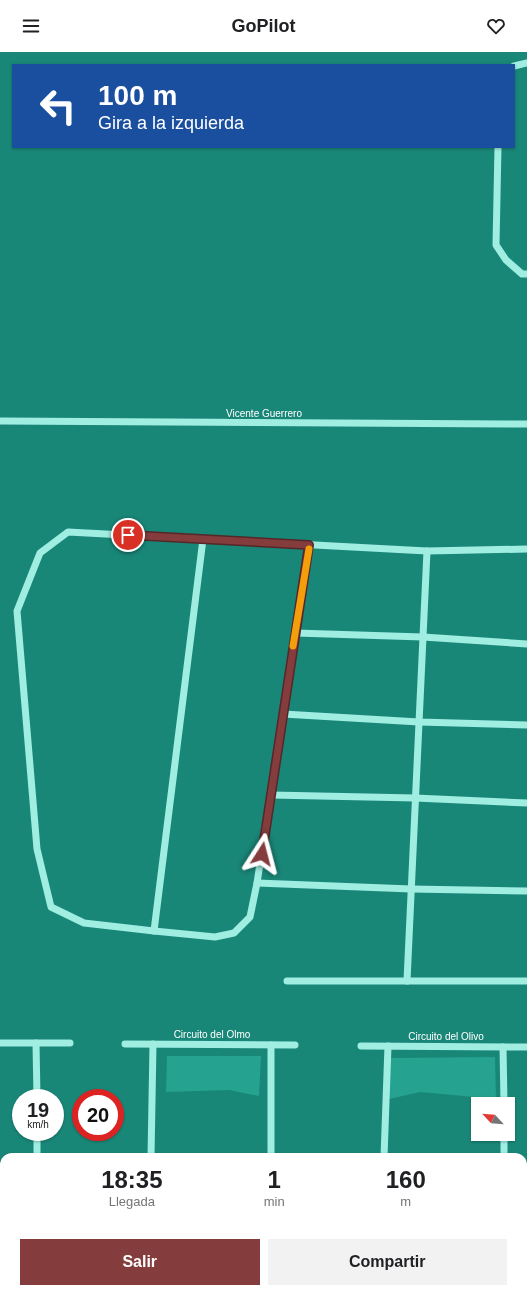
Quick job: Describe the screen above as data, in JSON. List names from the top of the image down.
{
  "streets": {
    "street": ["Vicente Guerrero", "Circuito del Olmo", "Circuito del Olivo"]
  },
  "north": "top left",
  "page": {
    "header": "GoPilot",
    "turn": ["100 m", "Gira a la izquierda"],
    "speed": "19 km/h",
    "limit": "20",
    "eta": [
      "18:35",
      "Llegada",
      "1",
      "min",
      "160",
      "m"
    ],
    "buttons": ["Salir", "Compartir"]
  }
}
